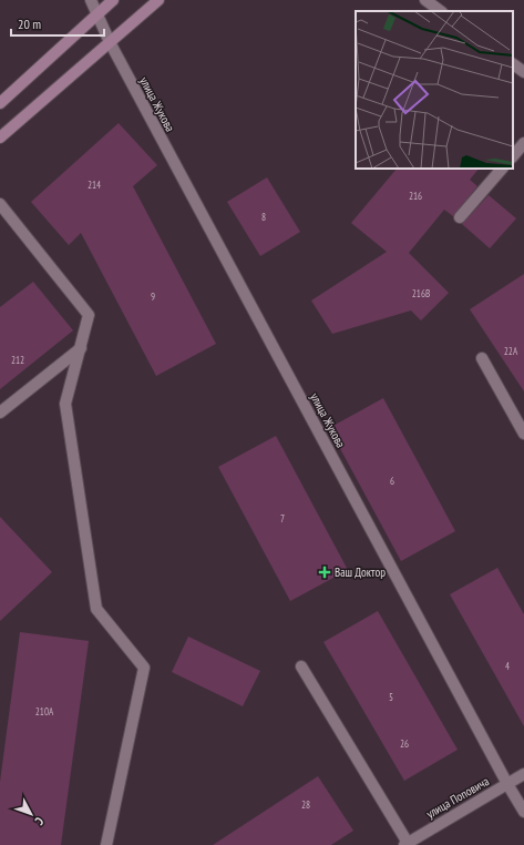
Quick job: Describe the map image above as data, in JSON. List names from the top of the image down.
{
  "streets": {
    "street": ["улица Жукова", "улица Поповича"]
  },
  "crossings": [
    ["улица Жукова", "улица Поповича"]
  ],
  "places": {
    "health": ["Ваш Доктор"]
  },
  "house_numbers": [
    "214",
    "216",
    "8",
    "216В",
    "9",
    "22А",
    "212",
    "6",
    "7",
    "4",
    "5",
    "210А",
    "26",
    "28"
  ],
  "scale_bar": "20 m",
  "north": "bottom right"
}
